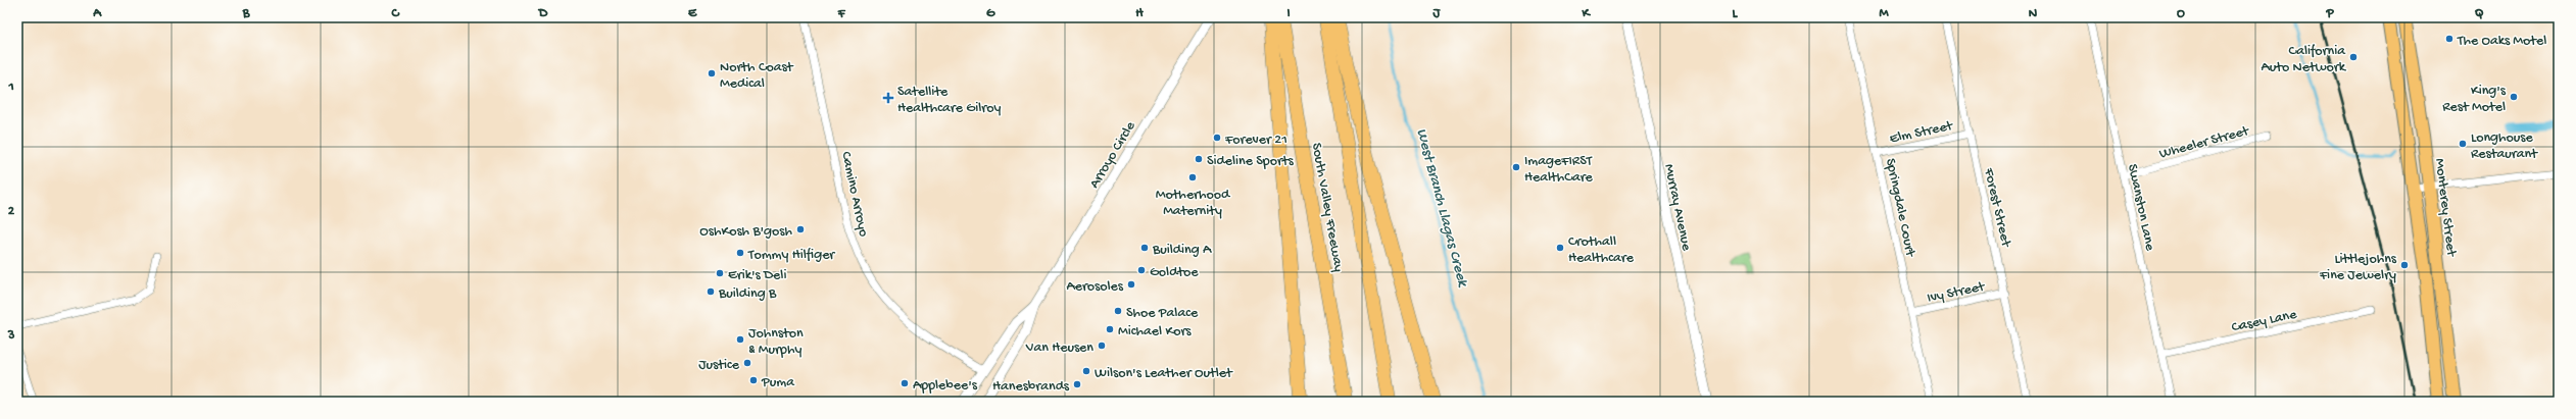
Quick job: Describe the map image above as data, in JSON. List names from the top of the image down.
{
  "streets": {
    "highway": ["South Valley Freeway"],
    "main road": ["Monterey Street"],
    "street": [
      "Elm Street",
      "Wheeler Street",
      "Arroyo Circle",
      "Camino Arroyo",
      "Murray Avenue",
      "Springdale Court",
      "Forest Street",
      "Swanston Lane",
      "Ivy Street",
      "Casey Lane"
    ]
  },
  "crossings": [
    ["Elm Street", "Springdale Court"],
    ["Elm Street", "Forest Street"],
    ["Wheeler Street", "Swanston Lane"],
    ["Arroyo Circle", "Camino Arroyo"],
    ["Springdale Court", "Ivy Street"],
    ["Forest Street", "Ivy Street"],
    ["Swanston Lane", "Casey Lane"]
  ],
  "water": ["West Branch Llagas Creek"],
  "places": {
    "other": [
      "The Oaks Motel",
      "California Auto Network",
      "North Coast Medical",
      "King's Rest Motel",
      "Forever 21",
      "Longhouse Restaurant",
      "Sideline Sports",
      "ImageFIRST HealthCare",
      "Motherhood Maternity",
      "OshKosh B'gosh",
      "Building A",
      "Crothall Healthcare",
      "Tommy Hilfiger",
      "Littlejohns Fine Jewelry",
      "Goldtoe",
      "Erik's Deli",
      "Aerosoles",
      "Building B",
      "Shoe Palace",
      "Michael Kors",
      "Johnston & Murphy",
      "Van Heusen",
      "Justice",
      "Wilson's Leather Outlet",
      "Puma",
      "Applebee's",
      "Hanesbrands"
    ],
    "health": ["Satellite Healthcare Gilroy"]
  },
  "grid": {
    "columns": [
      "A",
      "B",
      "C",
      "D",
      "E",
      "F",
      "G",
      "H",
      "I",
      "J",
      "K",
      "L",
      "M",
      "N",
      "O",
      "P",
      "Q"
    ],
    "rows": ["1", "2", "3"]
  }
}
